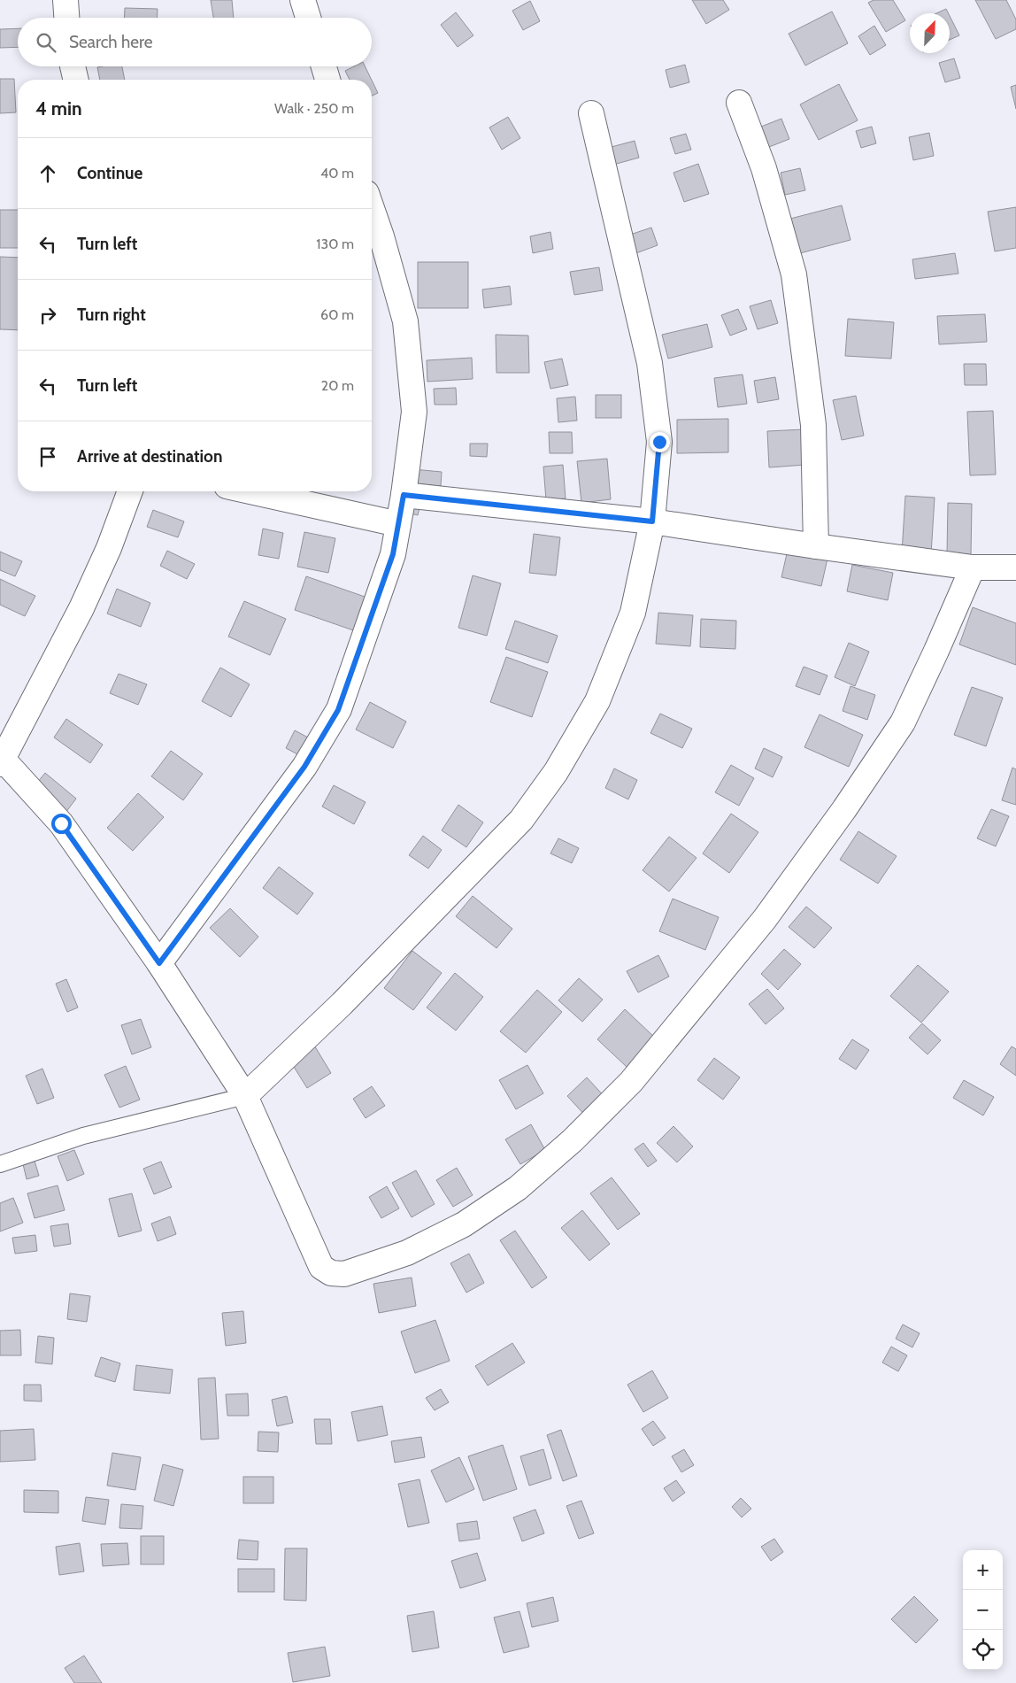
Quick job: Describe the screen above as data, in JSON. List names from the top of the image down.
{
  "north": "top right",
  "page": {
    "search": "Search here",
    "heading": ["4 min", "Walk · 250 m"],
    "list": [
      ["Continue", "40 m"],
      ["Turn left", "130 m"],
      ["Turn right", "60 m"],
      ["Turn left", "20 m"],
      "Arrive at destination"
    ],
    "map_buttons": ["+", "−"]
  }
}
